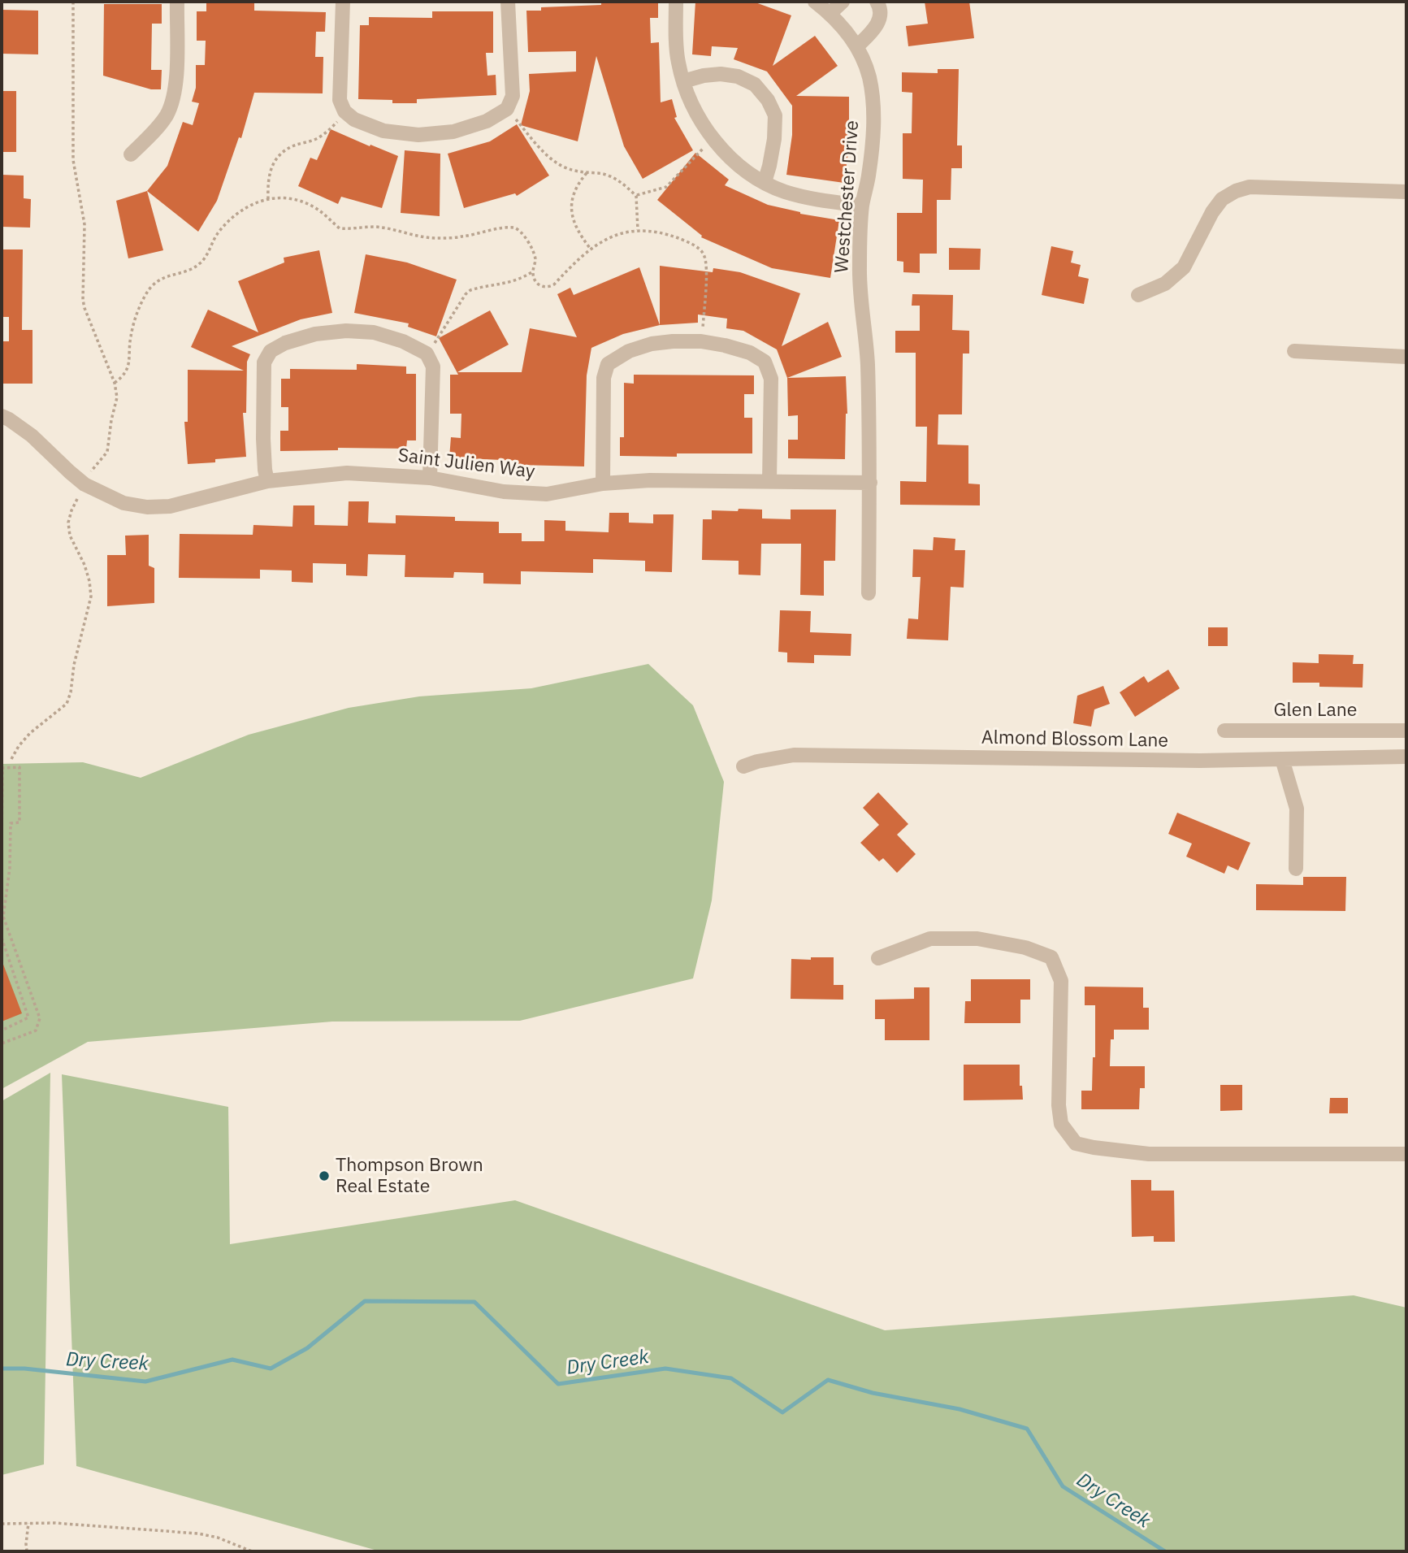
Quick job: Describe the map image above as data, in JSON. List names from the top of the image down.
{
  "streets": {
    "street": [
      "Westchester Drive",
      "Saint Julien Way",
      "Glen Lane",
      "Almond Blossom Lane"
    ]
  },
  "crossings": [
    ["Westchester Drive", "Saint Julien Way"]
  ],
  "water": ["Dry Creek"],
  "places": ["Thompson Brown Real Estate"]
}
